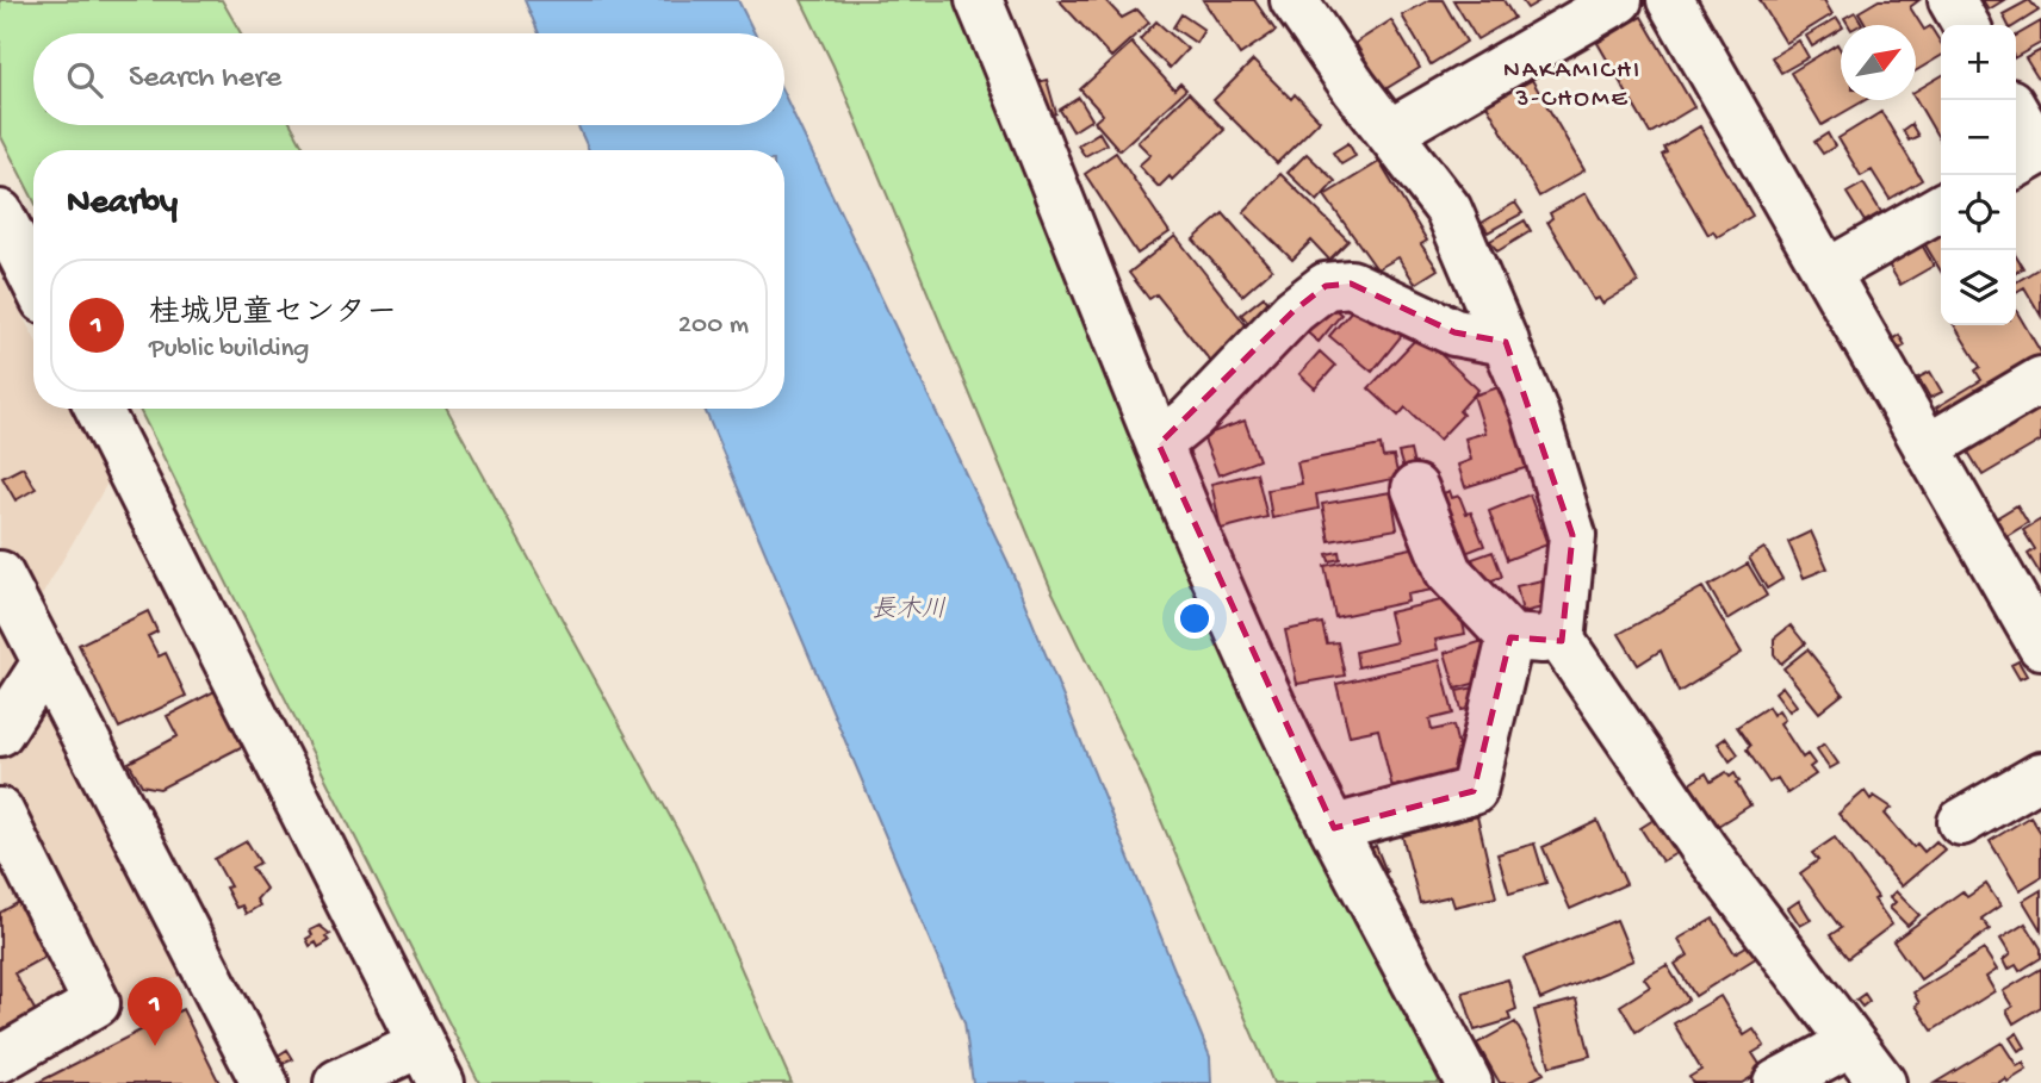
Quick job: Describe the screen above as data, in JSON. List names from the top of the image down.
{
  "districts": ["NAKAMICHI 3-CHOME"],
  "water": ["長木川"],
  "north": "top right",
  "page": {
    "map_buttons": ["+", "−"],
    "search": "Search here",
    "heading": "Nearby",
    "list": [
      {
        "mark": "1",
        "name": "桂城児童センター",
        "note": "Public building",
        "value": "200 m"
      }
    ],
    "pins": "1"
  }
}
